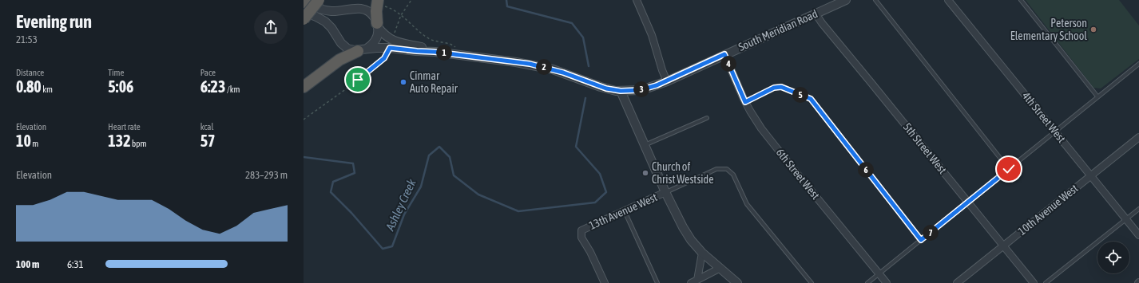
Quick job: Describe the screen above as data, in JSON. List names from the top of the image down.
{
  "streets": {
    "street": [
      "South Meridian Road",
      "4th Street West",
      "5th Street West",
      "6th Street West",
      "10th Avenue West",
      "13th Avenue West"
    ]
  },
  "crossings": [
    ["South Meridian Road", "5th Street West"],
    ["South Meridian Road", "6th Street West"],
    ["4th Street West", "10th Avenue West"],
    ["5th Street West", "10th Avenue West"]
  ],
  "water": ["Ashley Creek"],
  "places": ["Peterson Elementary School", "Cinmar Auto Repair", "Church of Christ Westside"],
  "page": {
    "heading": ["Evening run", "21:53"],
    "pins": [
      "1",
      "4",
      "2",
      "3",
      "5",
      "6",
      "7"
    ],
    "stats": [
      ["Distance", "0.80 km"],
      ["Time", "5:06"],
      ["Pace", "6:23 /km"],
      ["Elevation", "10 m"],
      ["Heart rate", "132 bpm"],
      ["kcal", "57"]
    ],
    "chart": ["Elevation", "283–293 m"],
    "list": [
      {
        "name": "100 m",
        "note": "6:31"
      }
    ]
  }
}
